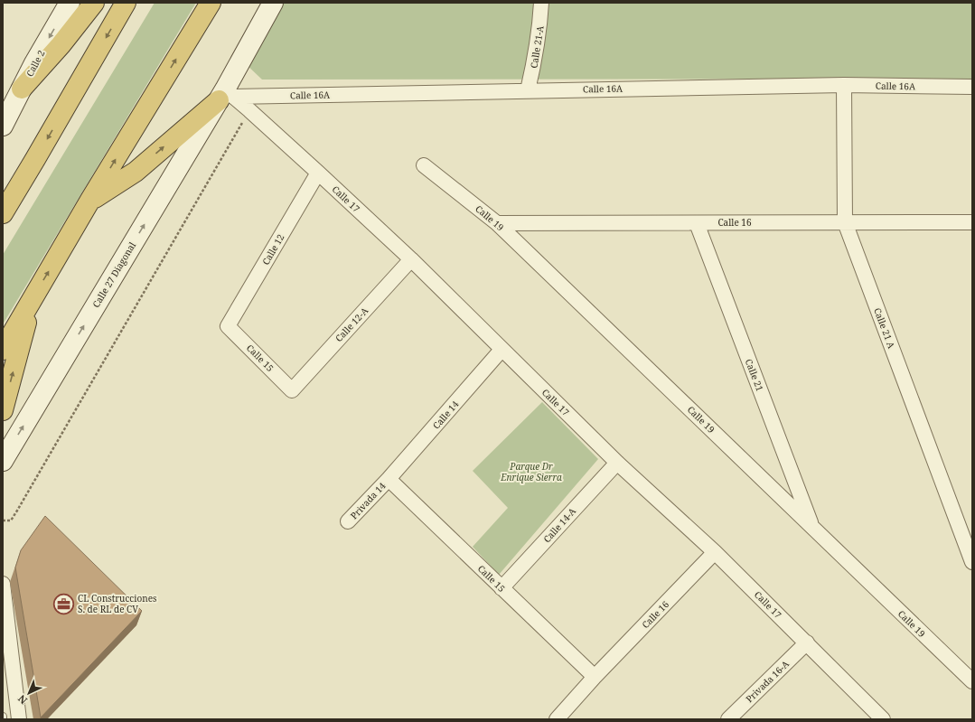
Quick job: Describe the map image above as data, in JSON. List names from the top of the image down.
{
  "streets": {
    "main road": ["Calle 2", "Calle 27 Diagonal"],
    "street": [
      "Calle 21-A",
      "Calle 16A",
      "Calle 17",
      "Calle 19",
      "Calle 16",
      "Calle 12",
      "Calle 12-A",
      "Calle 21 A",
      "Calle 15",
      "Calle 21",
      "Calle 14",
      "Privada 14",
      "Calle 14-A",
      "Privada 16-A"
    ]
  },
  "crossings": [
    ["Calle 21-A", "Calle 16A"],
    ["Calle 16A", "Calle 17"],
    ["Calle 16A", "Calle 27 Diagonal"],
    ["Calle 16A", "Calle 21 A"],
    ["Calle 17", "Calle 16"],
    ["Calle 17", "Calle 12"],
    ["Calle 17", "Calle 27 Diagonal"],
    ["Calle 17", "Calle 12-A"],
    ["Calle 17", "Calle 14"],
    ["Calle 17", "Calle 14-A"],
    ["Calle 17", "Privada 16-A"],
    ["Calle 19", "Calle 16"],
    ["Calle 19", "Calle 21"],
    ["Calle 16", "Calle 21 A"],
    ["Calle 16", "Calle 15"],
    ["Calle 16", "Calle 21"],
    ["Calle 12", "Calle 15"],
    ["Calle 12-A", "Calle 15"],
    ["Calle 15", "Calle 14"],
    ["Calle 15", "Privada 14"],
    ["Calle 15", "Calle 14-A"],
    ["Calle 14", "Privada 14"]
  ],
  "one_way": ["Calle 2", "Calle 27 Diagonal"],
  "parks": ["Parque Dr Enrique Sierra"],
  "places": {
    "office": ["CL Construcciones S. de RL de CV"]
  },
  "north": "bottom left"
}
